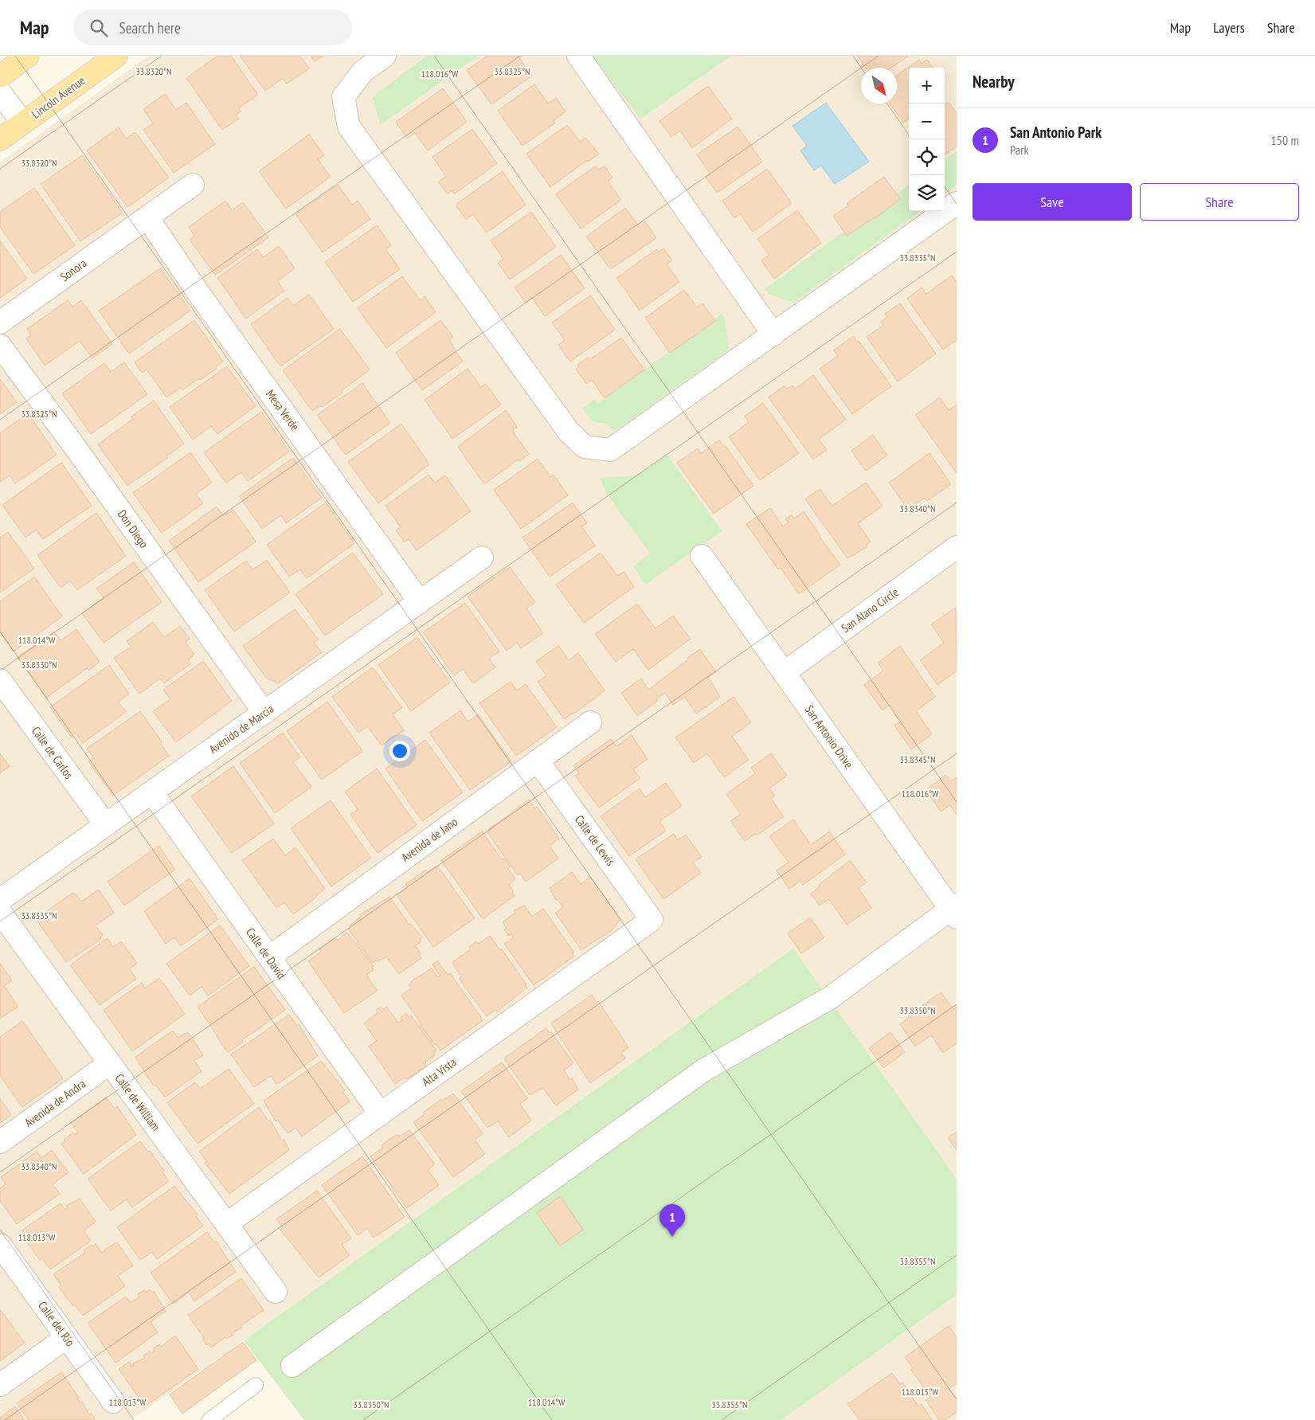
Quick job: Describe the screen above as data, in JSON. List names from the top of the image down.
{
  "streets": {
    "main road": ["Lincoln Avenue"],
    "street": [
      "Sonora",
      "Mesa Verde",
      "Don Diego",
      "San Alano Circle",
      "Avenido de Marcia",
      "San Antonio Drive",
      "Calle de Carlos",
      "Avenida de Jano",
      "Calle de Lewis",
      "Calle de David",
      "Alta Vista",
      "Calle de William",
      "Avenida de Andra",
      "Calle del Rio"
    ]
  },
  "crossings": [
    ["Sonora", "Mesa Verde"],
    ["Mesa Verde", "Avenido de Marcia"],
    ["Don Diego", "Avenido de Marcia"],
    ["San Alano Circle", "San Antonio Drive"],
    ["Avenido de Marcia", "Calle de Carlos"],
    ["Avenido de Marcia", "Calle de David"],
    ["Avenida de Jano", "Calle de Lewis"],
    ["Avenida de Jano", "Calle de David"],
    ["Calle de Lewis", "Alta Vista"],
    ["Calle de David", "Alta Vista"],
    ["Alta Vista", "Calle de William"],
    ["Calle de William", "Avenida de Andra"]
  ],
  "north": "bottom right",
  "page": {
    "header": "Map",
    "search": "Search here",
    "nav": ["Map", "Layers", "Share"],
    "heading": "Nearby",
    "map_buttons": ["+", "−"],
    "list": [
      {
        "mark": "1",
        "name": "San Antonio Park",
        "note": "Park",
        "value": "150 m"
      }
    ],
    "buttons": ["Save", "Share"],
    "pins": "1"
  },
  "coordinates": [
    "33.8320°N",
    "33.8325°N",
    "118.016°W",
    "33.8335°N",
    "33.8340°N",
    "118.014°W",
    "33.8330°N",
    "33.8345°N",
    "33.8350°N",
    "118.013°W",
    "33.8355°N",
    "118.015°W"
  ]
}
